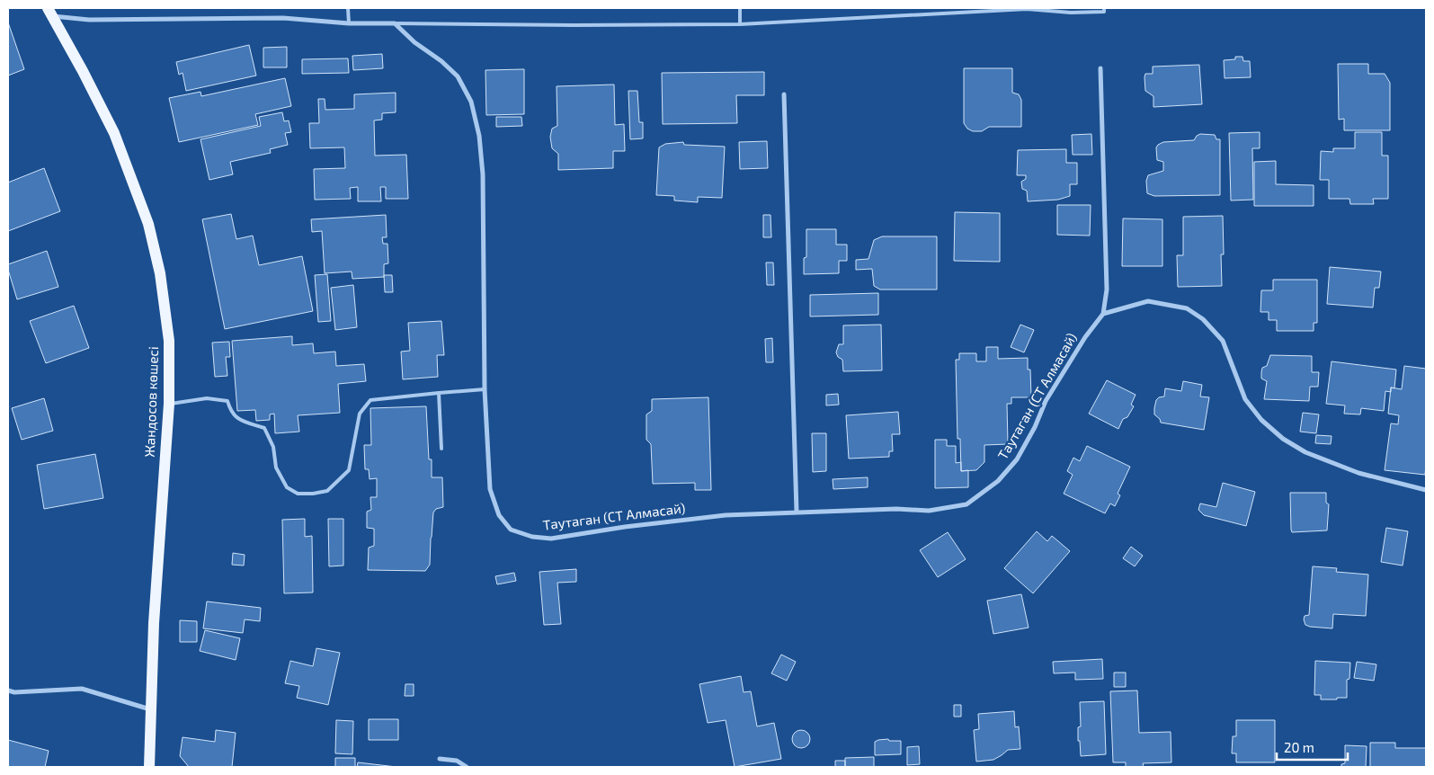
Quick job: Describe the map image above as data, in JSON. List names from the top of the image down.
{
  "streets": {
    "main road": ["Жандосов көшесі"],
    "street": ["Таутаган (СТ Алмасай)"]
  },
  "scale_bar": "20 m"
}
